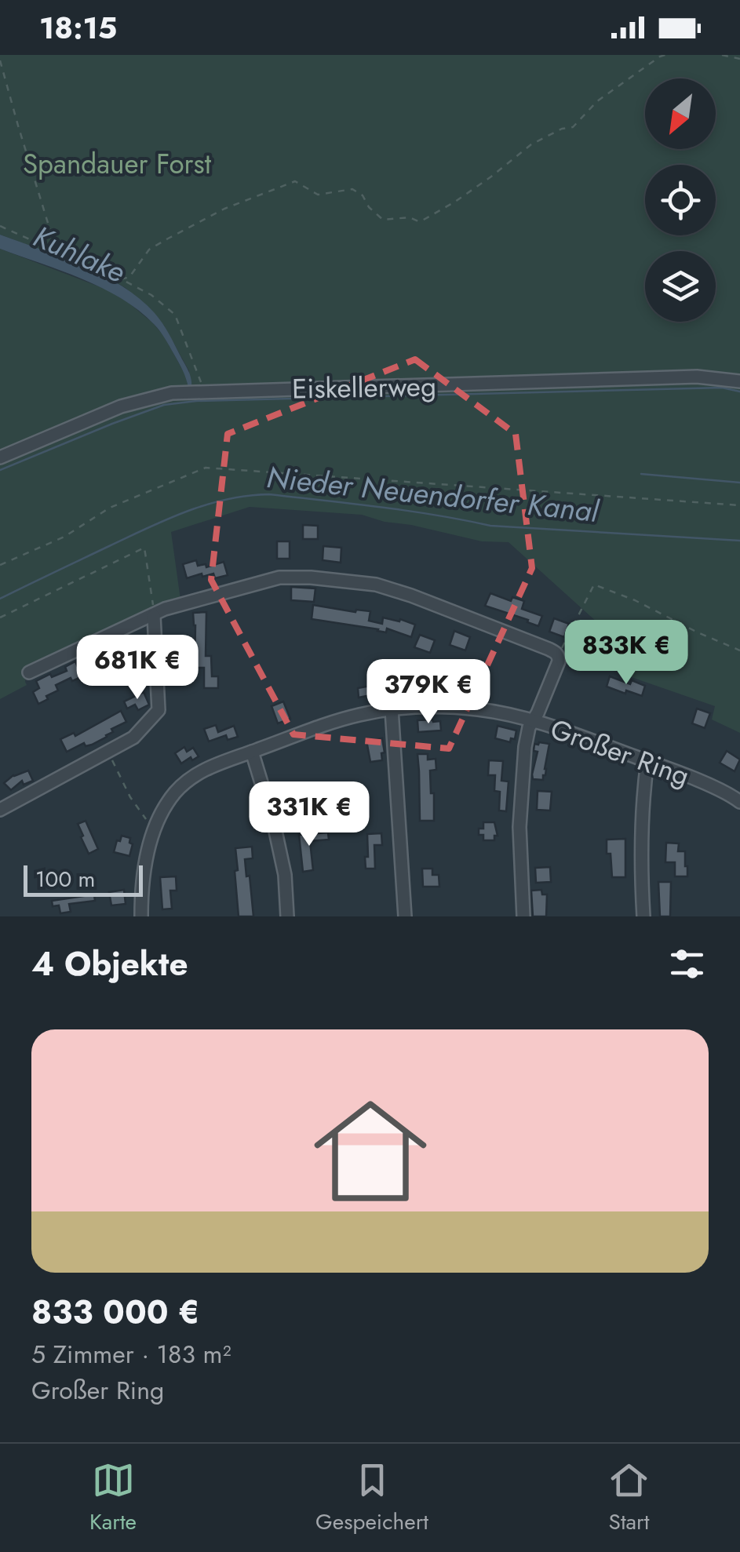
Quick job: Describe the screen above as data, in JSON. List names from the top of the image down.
{
  "streets": {
    "street": ["Eiskellerweg", "Großer Ring"]
  },
  "water": ["Kuhlake", "Nieder Neuendorfer Kanal"],
  "parks": ["Spandauer Forst"],
  "scale_bar": "100 m",
  "north": "bottom left",
  "page": {
    "status": "18:15",
    "price": [
      "833K €",
      "681K €",
      "379K €",
      "331K €"
    ],
    "scale": "100 m",
    "heading": "4 Objekte",
    "list": [
      {
        "name": "833 000 €",
        "note": "5 Zimmer · 183 m² · Großer Ring"
      }
    ],
    "tabs": ["Karte", "Gespeichert", "Start"]
  }
}
